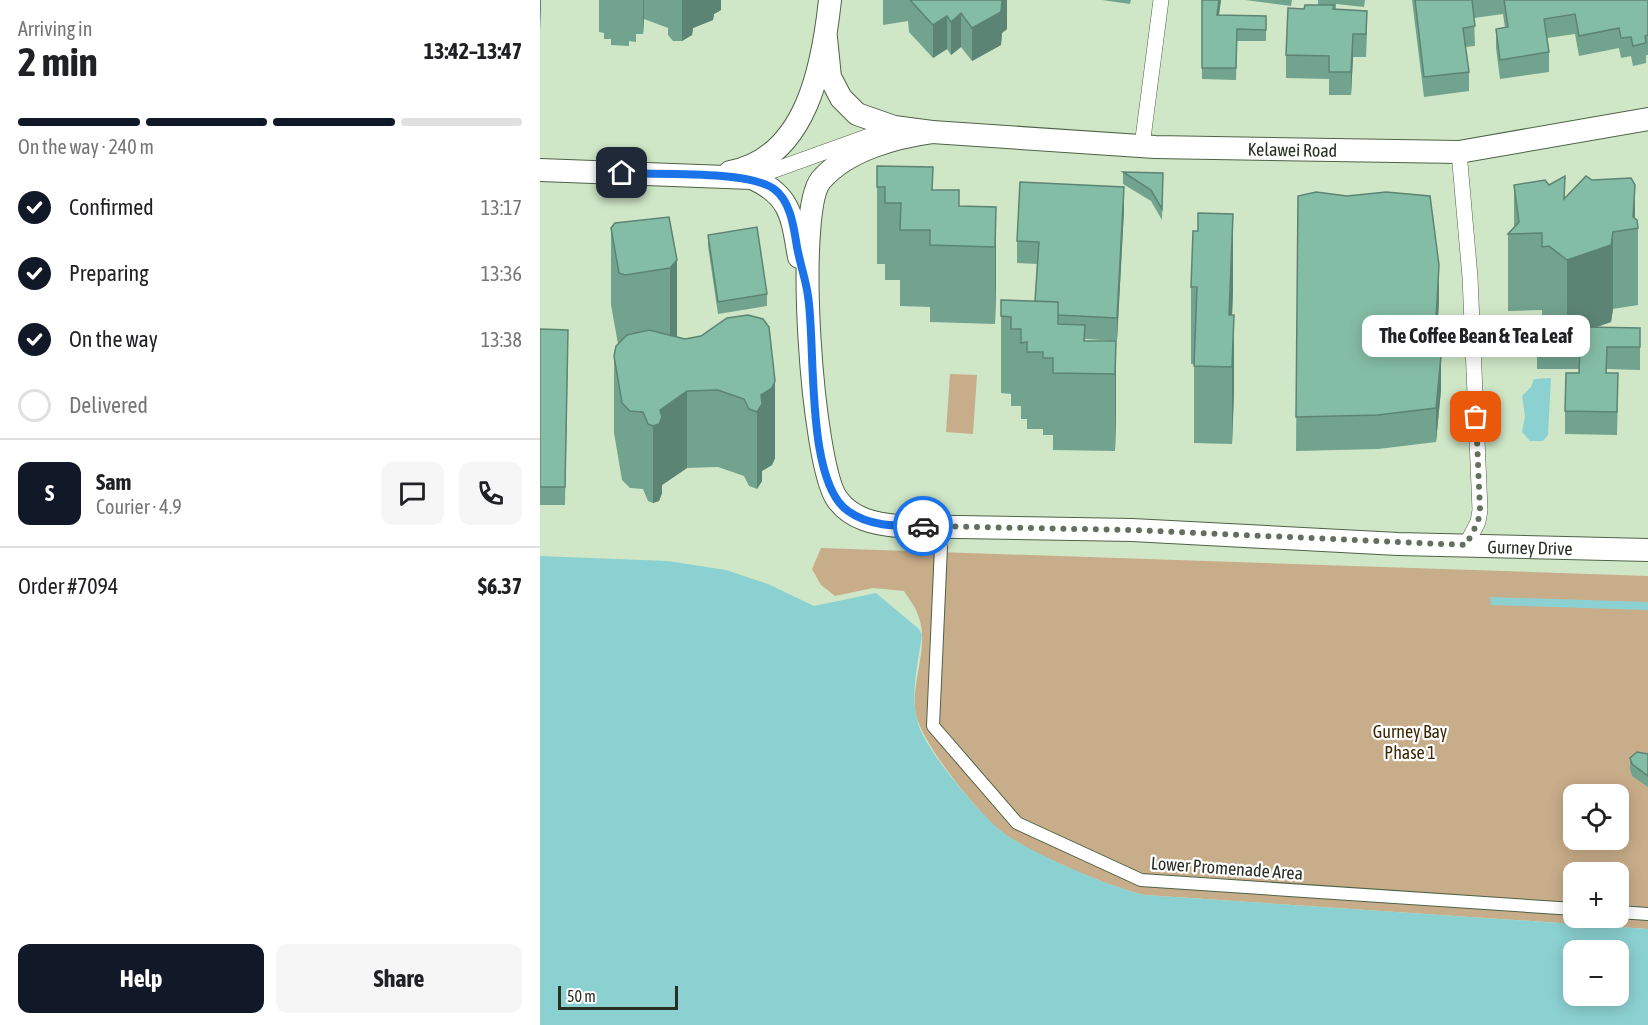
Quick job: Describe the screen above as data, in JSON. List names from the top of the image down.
{
  "streets": {
    "main road": ["Kelawei Road", "Gurney Drive"],
    "street": ["Lower Promenade Area"]
  },
  "crossings": [
    ["Kelawei Road", "Gurney Drive"]
  ],
  "parks": ["Gurney Bay Phase 1"],
  "places": ["The Coffee Bean & Tea Leaf"],
  "scale_bar": "50 m",
  "page": {
    "heading": ["2 min", "Arriving in", "13:42–13:47"],
    "panel": [
      "Sam",
      "Courier · 4.9",
      "Order #7094",
      "$6.37"
    ],
    "bar": "On the way · 240 m",
    "list": [
      ["Confirmed", "13:17"],
      ["Preparing", "13:36"],
      ["On the way", "13:38"],
      "Delivered"
    ],
    "bubble": "The Coffee Bean & Tea Leaf",
    "round": "S",
    "map_buttons": ["+", "−"],
    "buttons": ["Help", "Share"],
    "scale": "50 m"
  }
}
